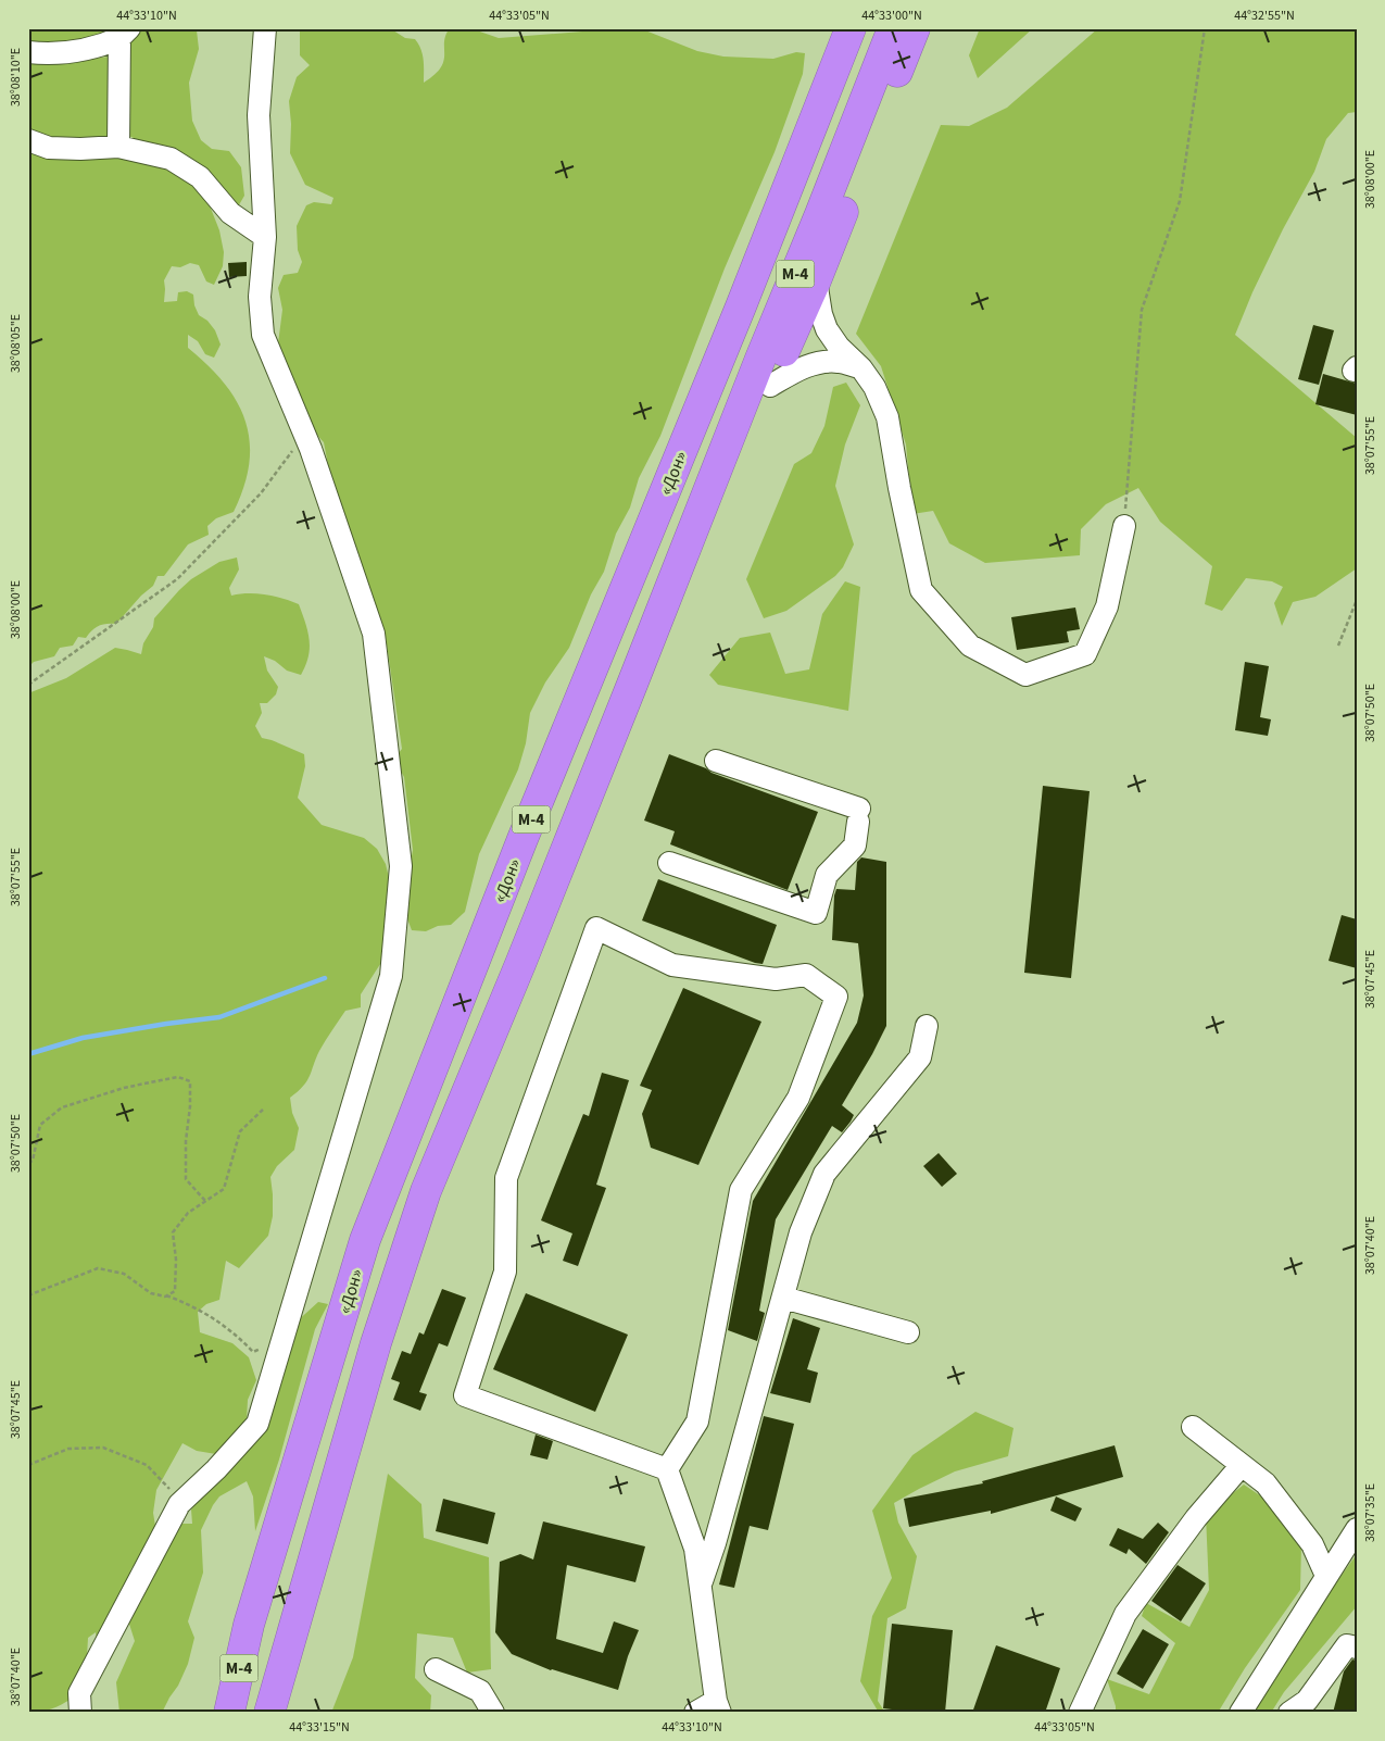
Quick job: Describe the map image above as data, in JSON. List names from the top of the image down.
{
  "streets": {
    "highway": ["М-4", "«Дон»"]
  },
  "coordinates": [
    "44°33'10\"N",
    "44°33'05\"N",
    "44°33'00\"N",
    "44°32'55\"N",
    "38°08'10\"E",
    "38°08'00\"E",
    "38°08'05\"E",
    "38°07'55\"E",
    "38°07'50\"E",
    "38°07'45\"E",
    "38°07'40\"E",
    "38°07'35\"E",
    "44°33'15\"N"
  ]
}
